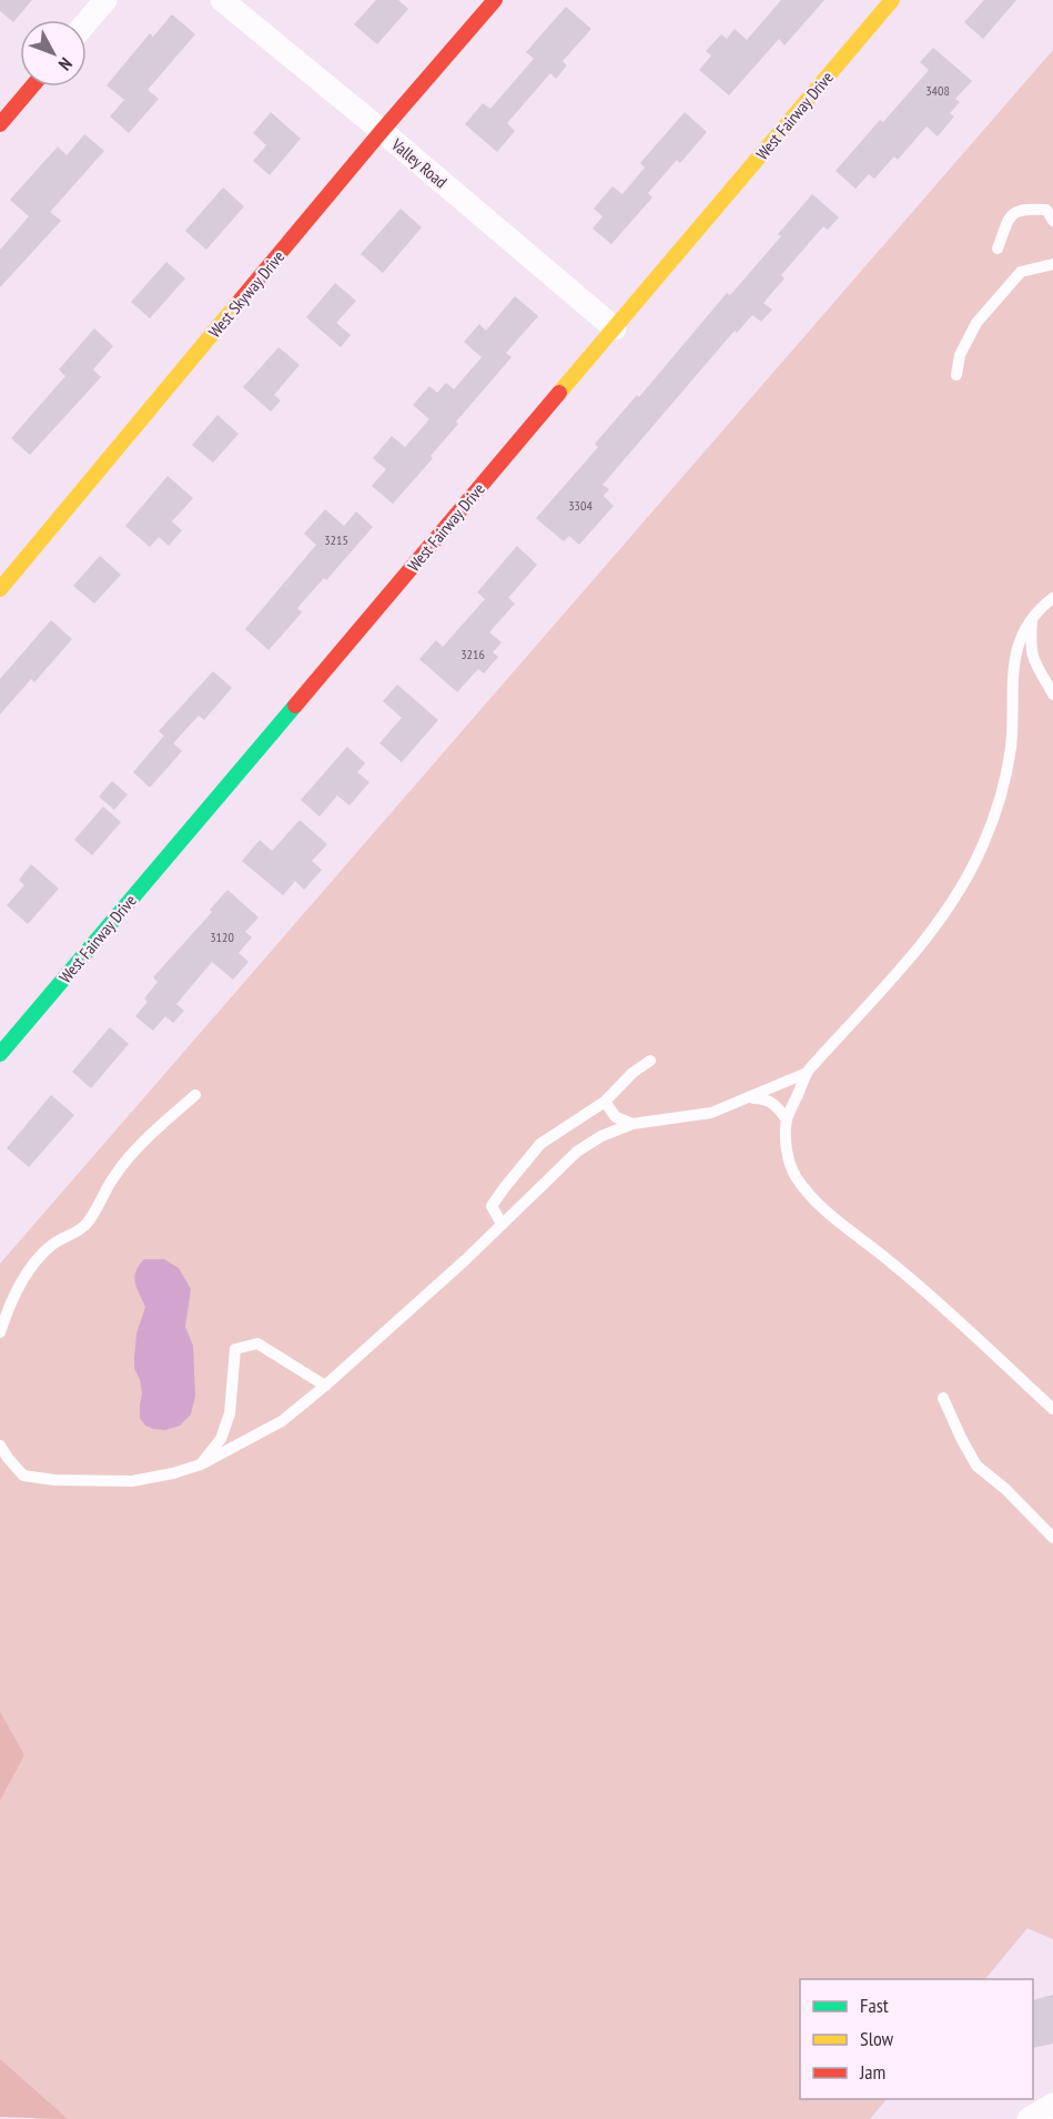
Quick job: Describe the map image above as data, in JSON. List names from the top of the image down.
{
  "streets": {
    "street": ["West Fairway Drive", "Valley Road", "West Skyway Drive"]
  },
  "crossings": [
    ["West Fairway Drive", "Valley Road"],
    ["Valley Road", "West Skyway Drive"]
  ],
  "house_numbers": [
    "3408",
    "3304",
    "3215",
    "3216",
    "3120"
  ],
  "legend": ["Fast", "Slow", "Jam"],
  "north": "bottom right"
}
